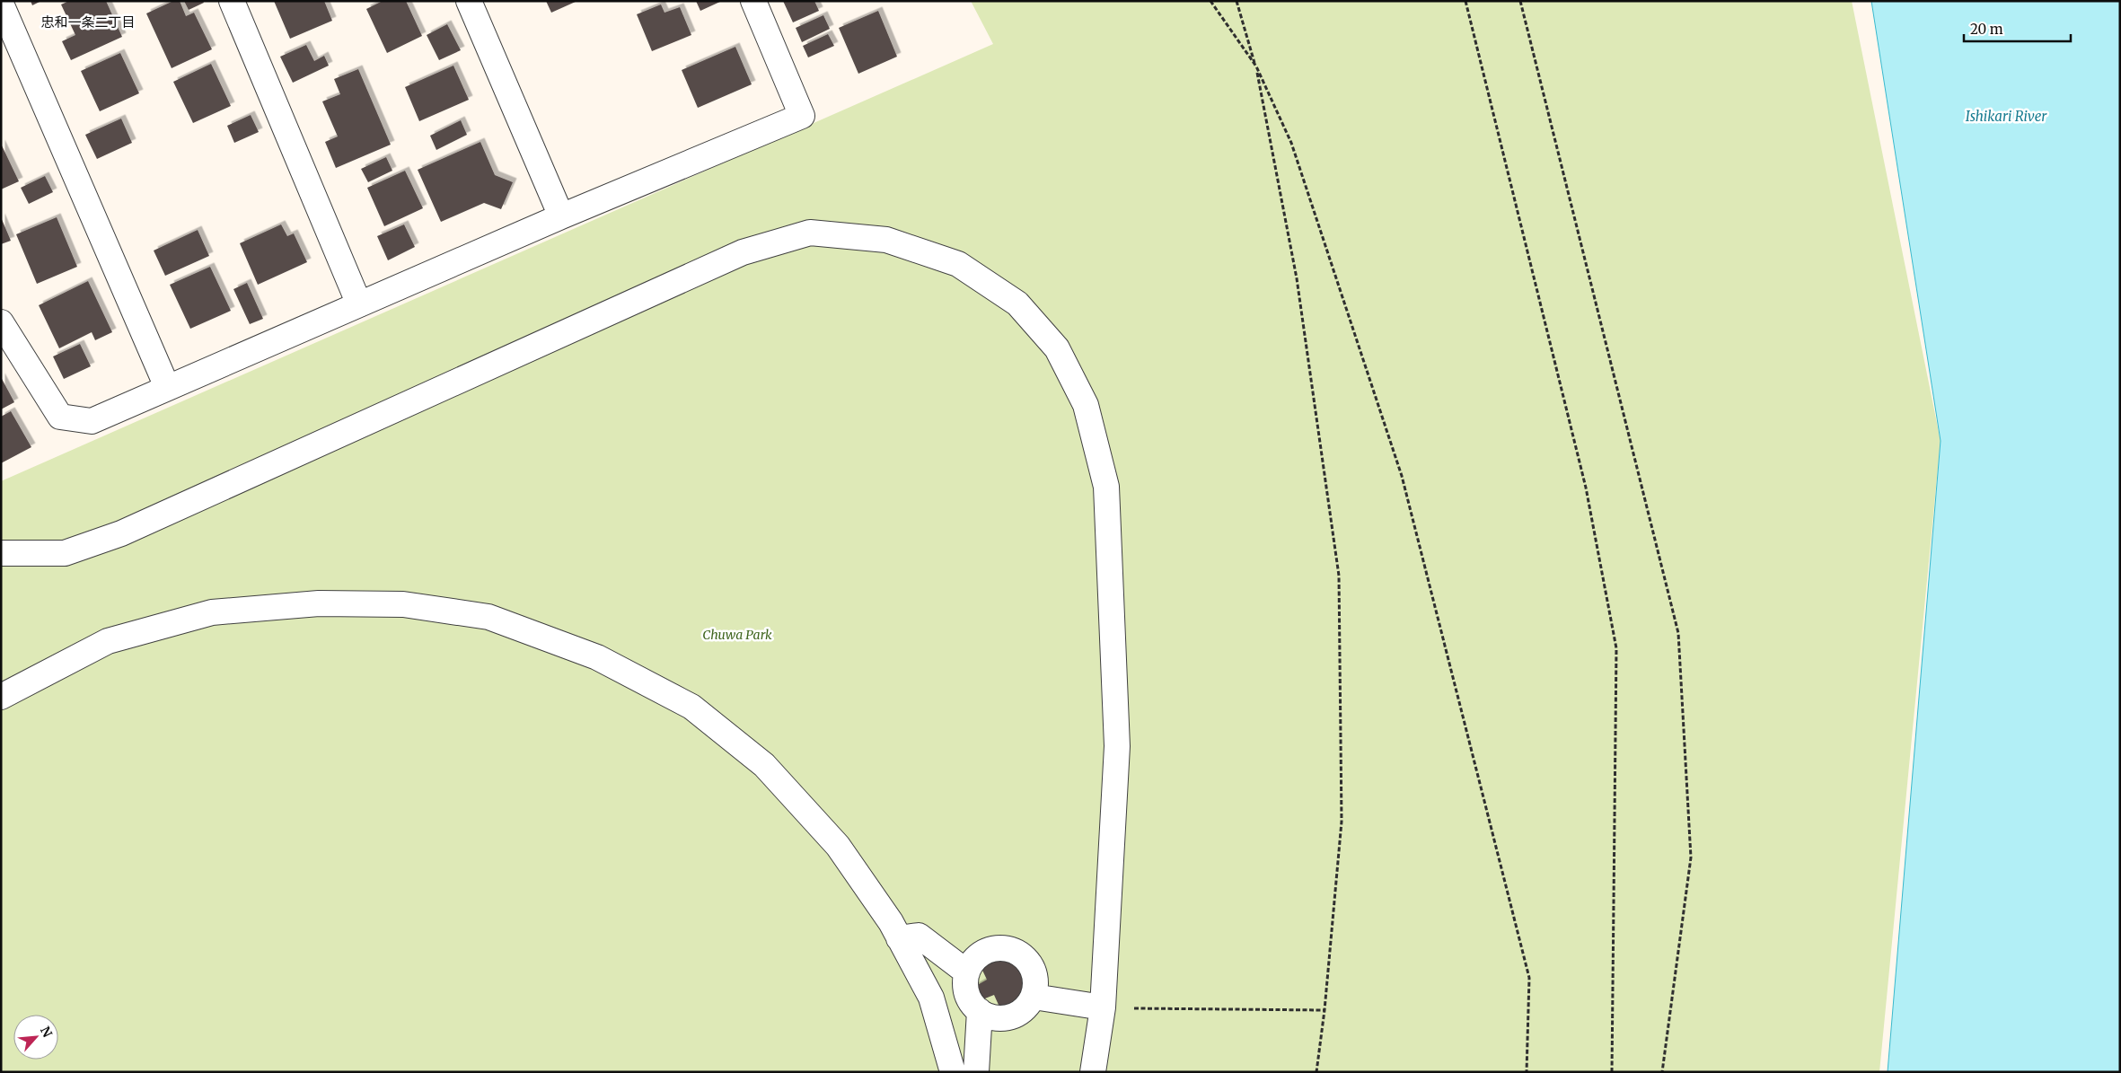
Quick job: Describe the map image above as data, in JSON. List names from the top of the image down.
{
  "districts": ["忠和一条二丁目"],
  "water": ["Ishikari River"],
  "parks": ["Chuwa Park"],
  "scale_bar": "20 m",
  "north": "top right"
}
